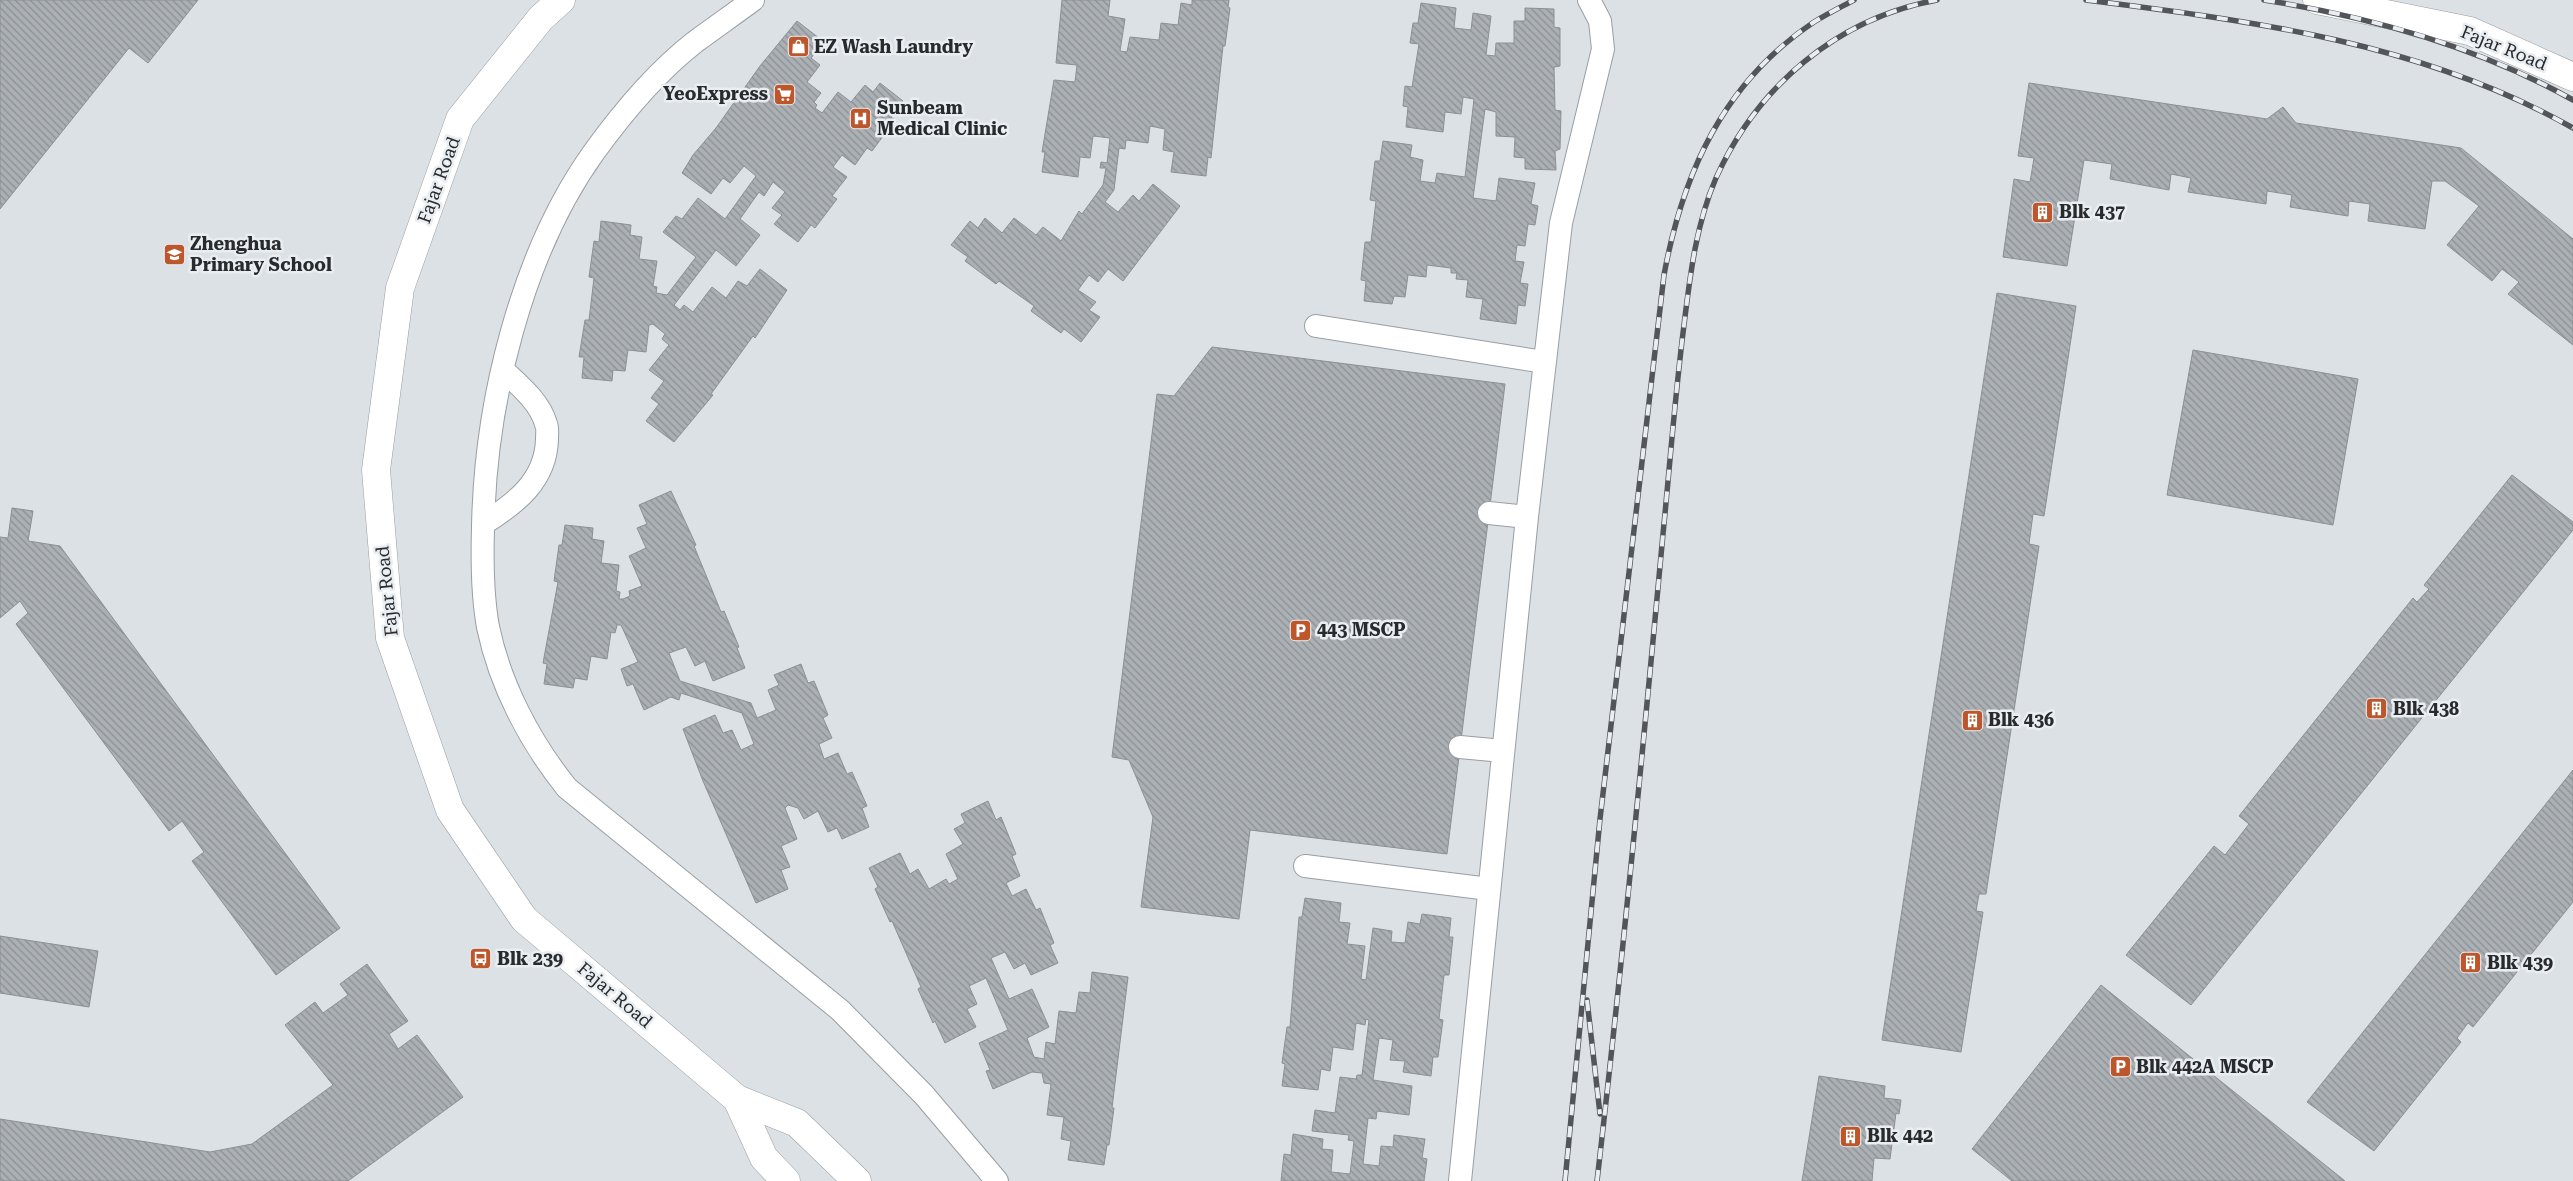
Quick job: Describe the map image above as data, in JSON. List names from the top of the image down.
{
  "streets": {
    "street": ["Fajar Road"]
  },
  "places": {
    "shop": ["EZ Wash Laundry"],
    "supermarket": ["YeoExpress"],
    "hospital": ["Sunbeam Medical Clinic"],
    "building": [
      "Blk 437",
      "Blk 438",
      "Blk 436",
      "Blk 439",
      "Blk 442"
    ],
    "school or university": ["Zhenghua Primary School"],
    "parking": ["443 MSCP", "Blk 442A MSCP"],
    "bus stop": ["Blk 239"]
  }
}
